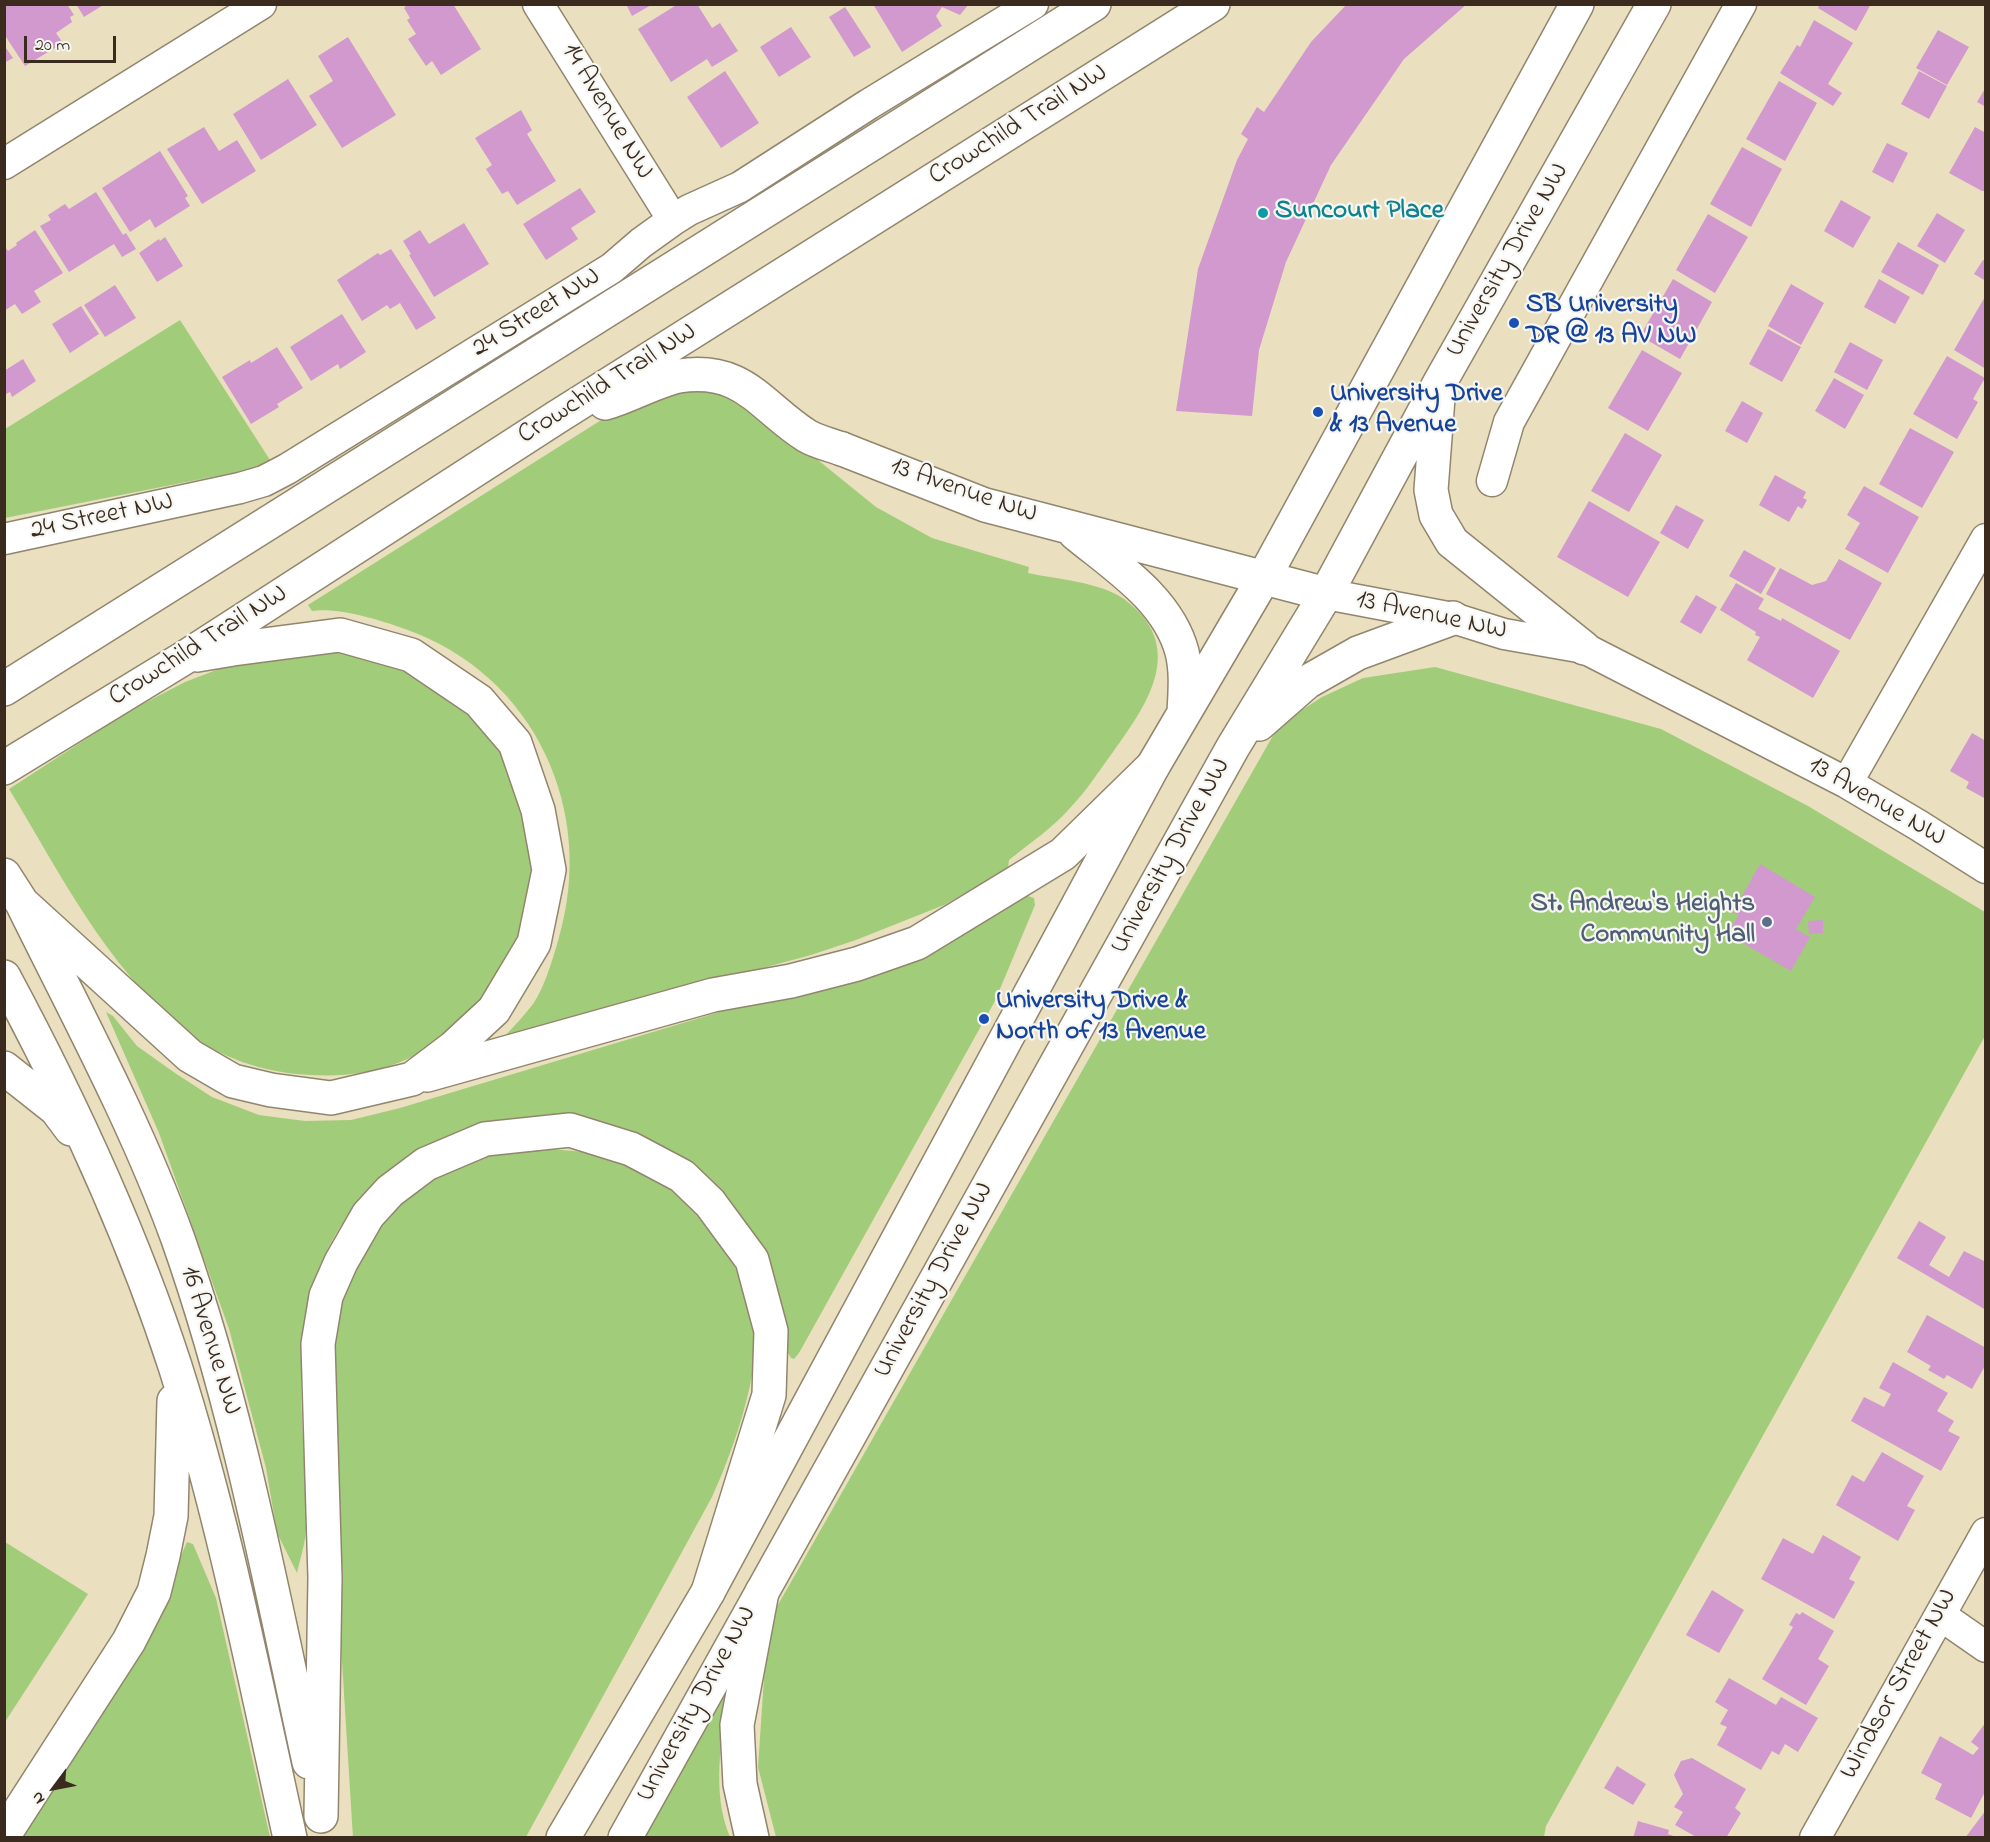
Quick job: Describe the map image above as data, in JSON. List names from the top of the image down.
{
  "streets": {
    "main road": [
      "Crowchild Trail NW",
      "University Drive NW",
      "13 Avenue NW",
      "16 Avenue NW"
    ],
    "street": ["14 Avenue NW", "24 Street NW", "Windsor Street NW"]
  },
  "crossings": [
    ["14 Avenue NW", "24 Street NW"],
    ["Crowchild Trail NW", "13 Avenue NW"],
    ["University Drive NW", "13 Avenue NW"]
  ],
  "places": [
    "Suncourt Place",
    "SB University DR @ 13 AV NW",
    "University Drive & 13 Avenue",
    "St. Andrew's Heights Community Hall",
    "University Drive & North of 13 Avenue"
  ],
  "scale_bar": "20 m",
  "north": "bottom left"
}
